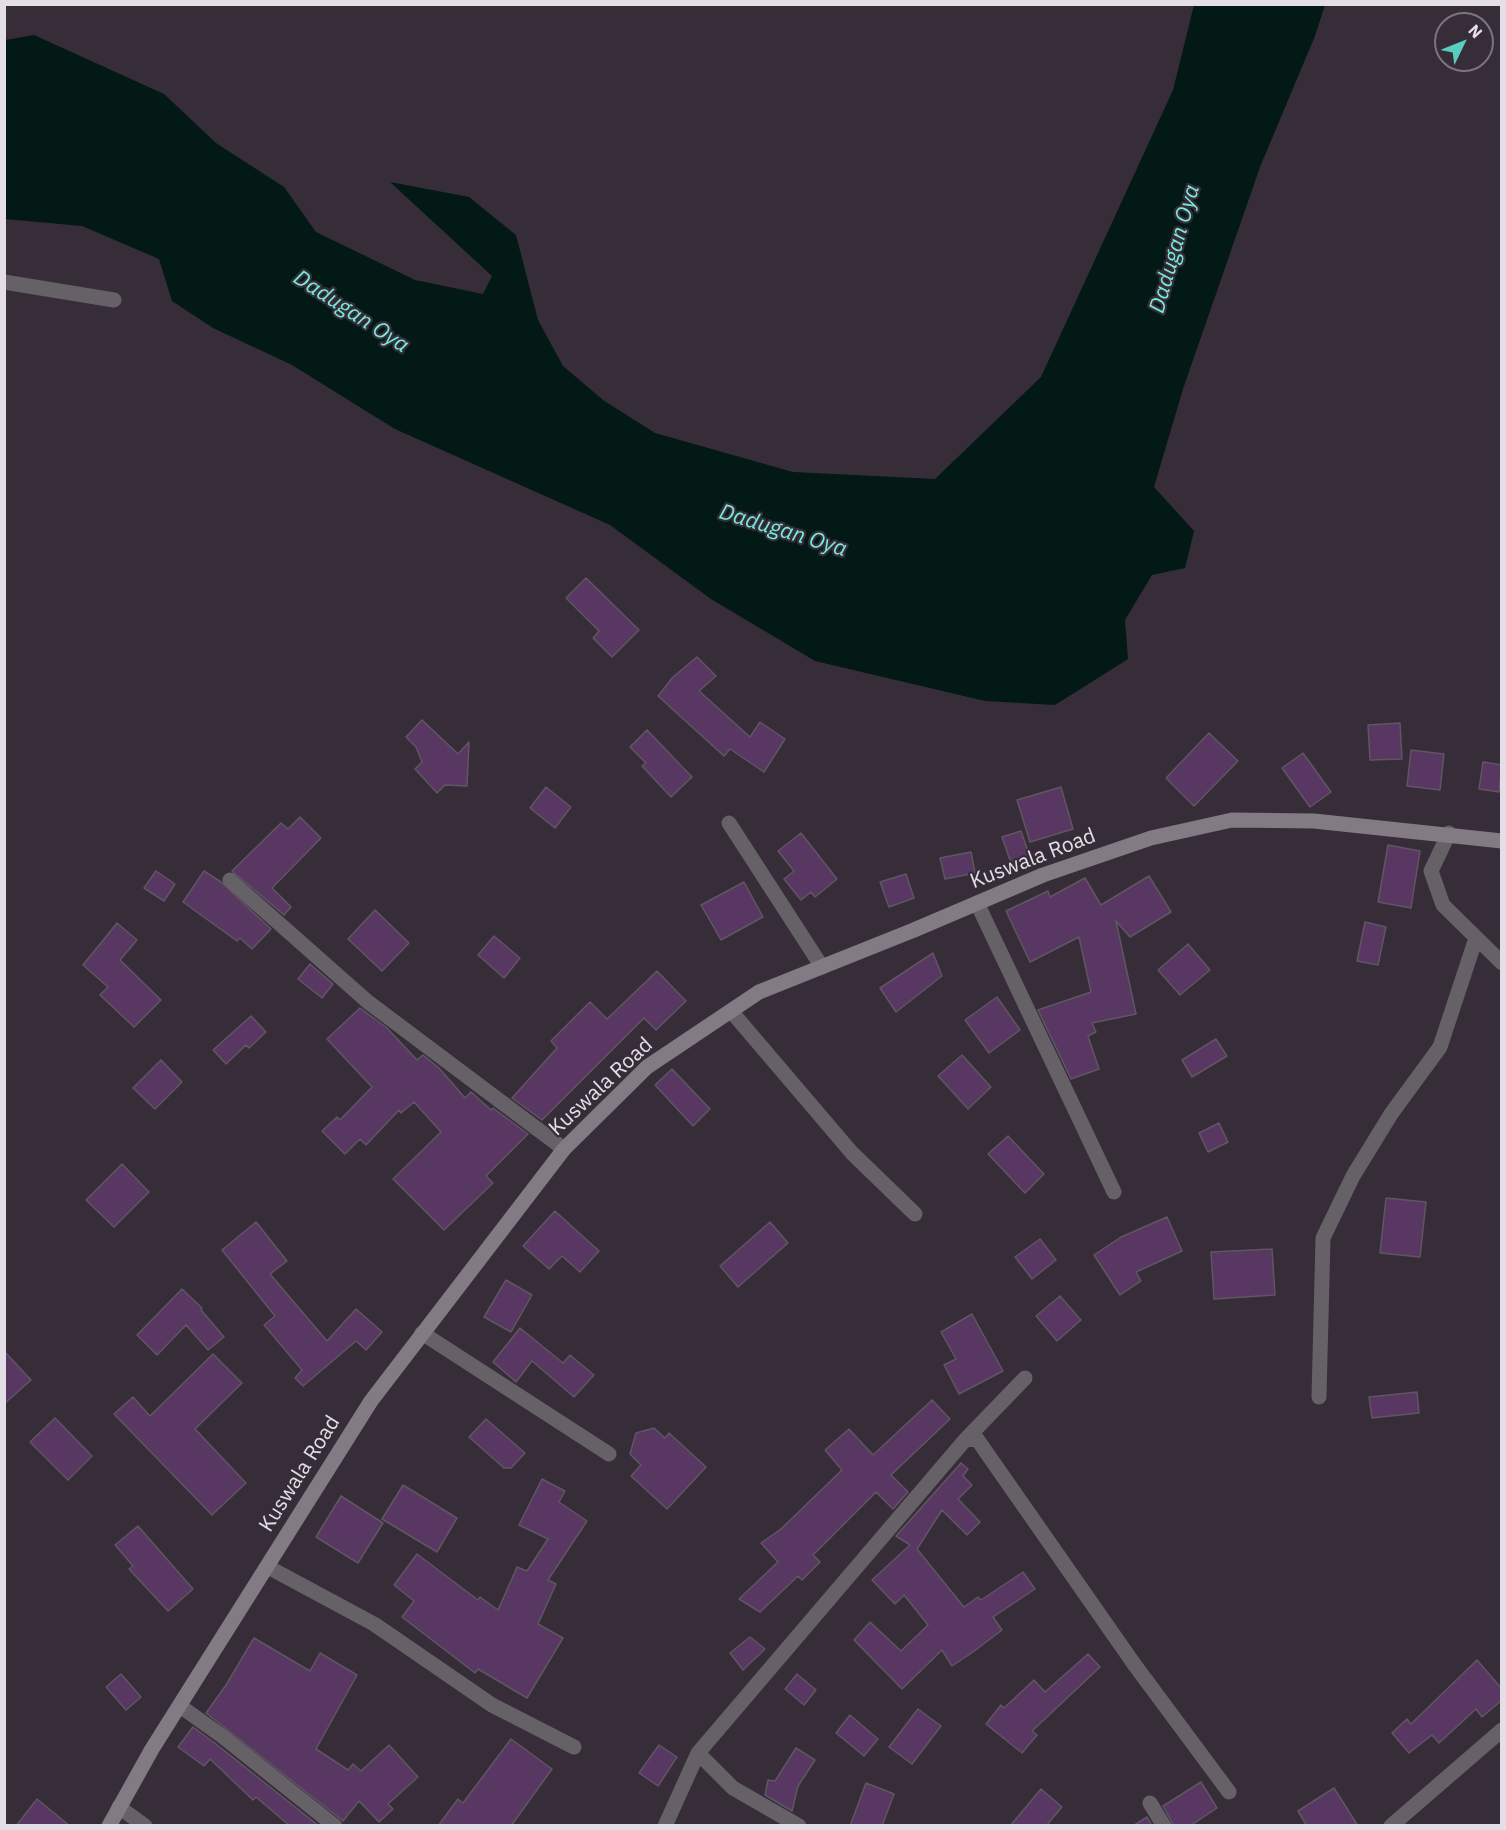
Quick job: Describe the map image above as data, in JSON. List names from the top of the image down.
{
  "streets": {
    "street": ["Kuswala Road"]
  },
  "water": ["Dadugan Oya"],
  "north": "top right"
}
